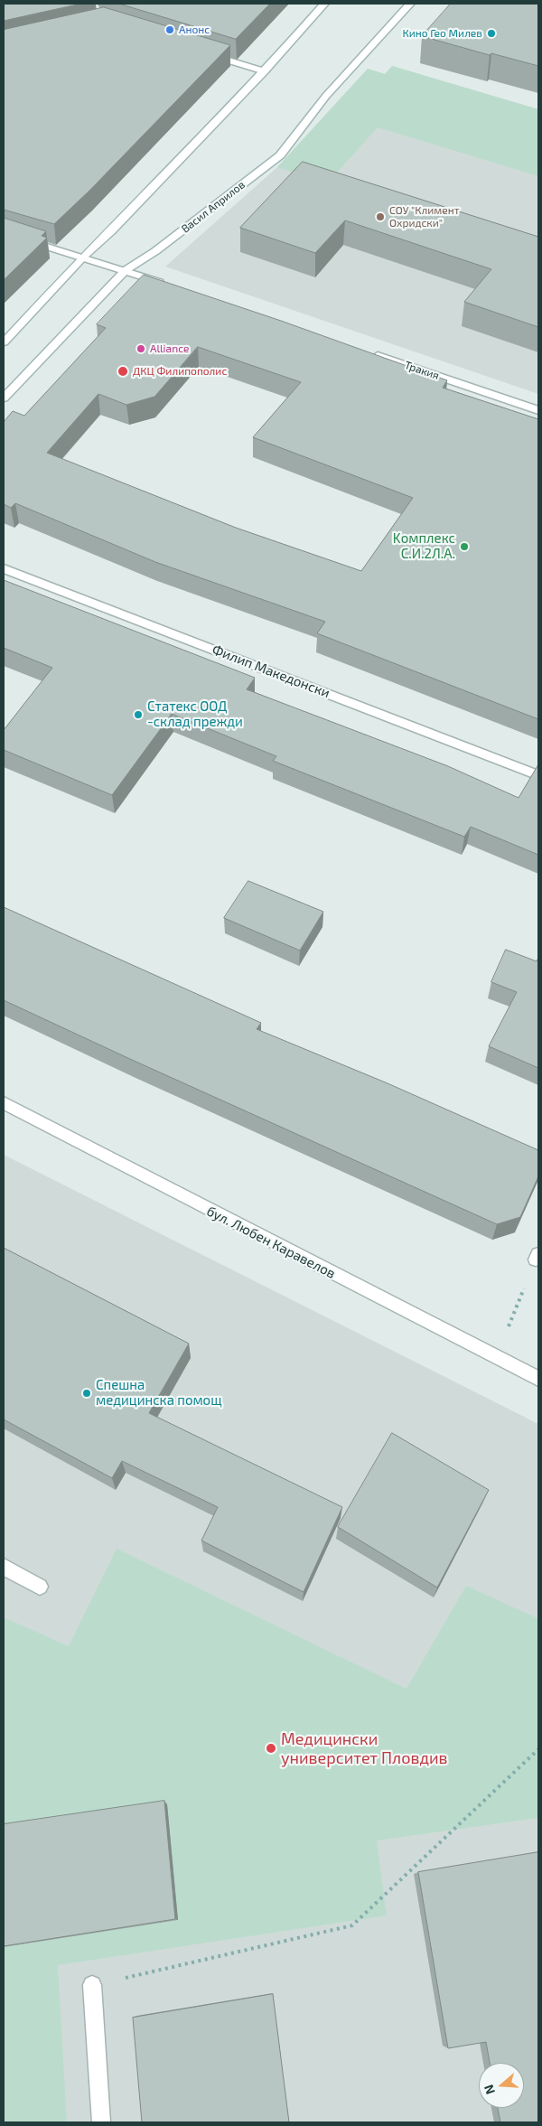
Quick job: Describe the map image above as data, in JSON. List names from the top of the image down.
{
  "streets": {
    "main road": [
      "Васил Априлов",
      "Тракия",
      "Филип Македонски",
      "бул. Любен Каравелов"
    ]
  },
  "places": [
    "Анонс",
    "Кино Гео Милев",
    "СОУ \"Климент Охридски\"",
    "Alliance",
    "ДКЦ Филипополис",
    "Kомплекс С.И.2Л.А.",
    "Статекс ООД -склад прежди",
    "Спешна медицинска помощ",
    "Медицински университет Пловдив"
  ],
  "north": "left"
}
